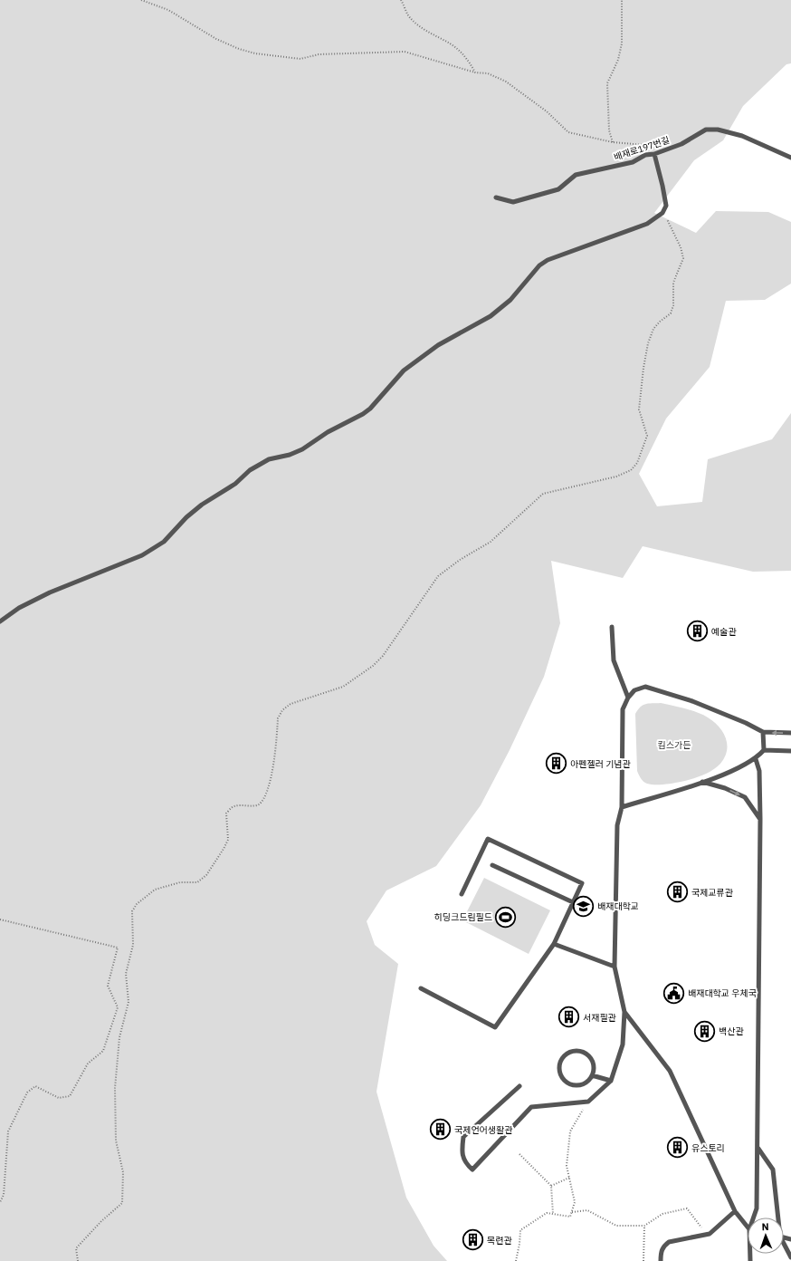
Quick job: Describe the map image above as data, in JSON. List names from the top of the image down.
{
  "streets": {
    "lane": ["배재로197번길"]
  },
  "parks": ["킴스가든"],
  "places": {
    "building": [
      "예술관",
      "아펜젤러 기념관",
      "국제교류관",
      "서재필관",
      "백산관",
      "국제언어생활관",
      "유스토리",
      "목련관"
    ],
    "school or university": ["배재대학교"],
    "sports": ["히딩크드림필드"],
    "public building": ["배재대학교 우체국"]
  },
  "north": "top"
}
